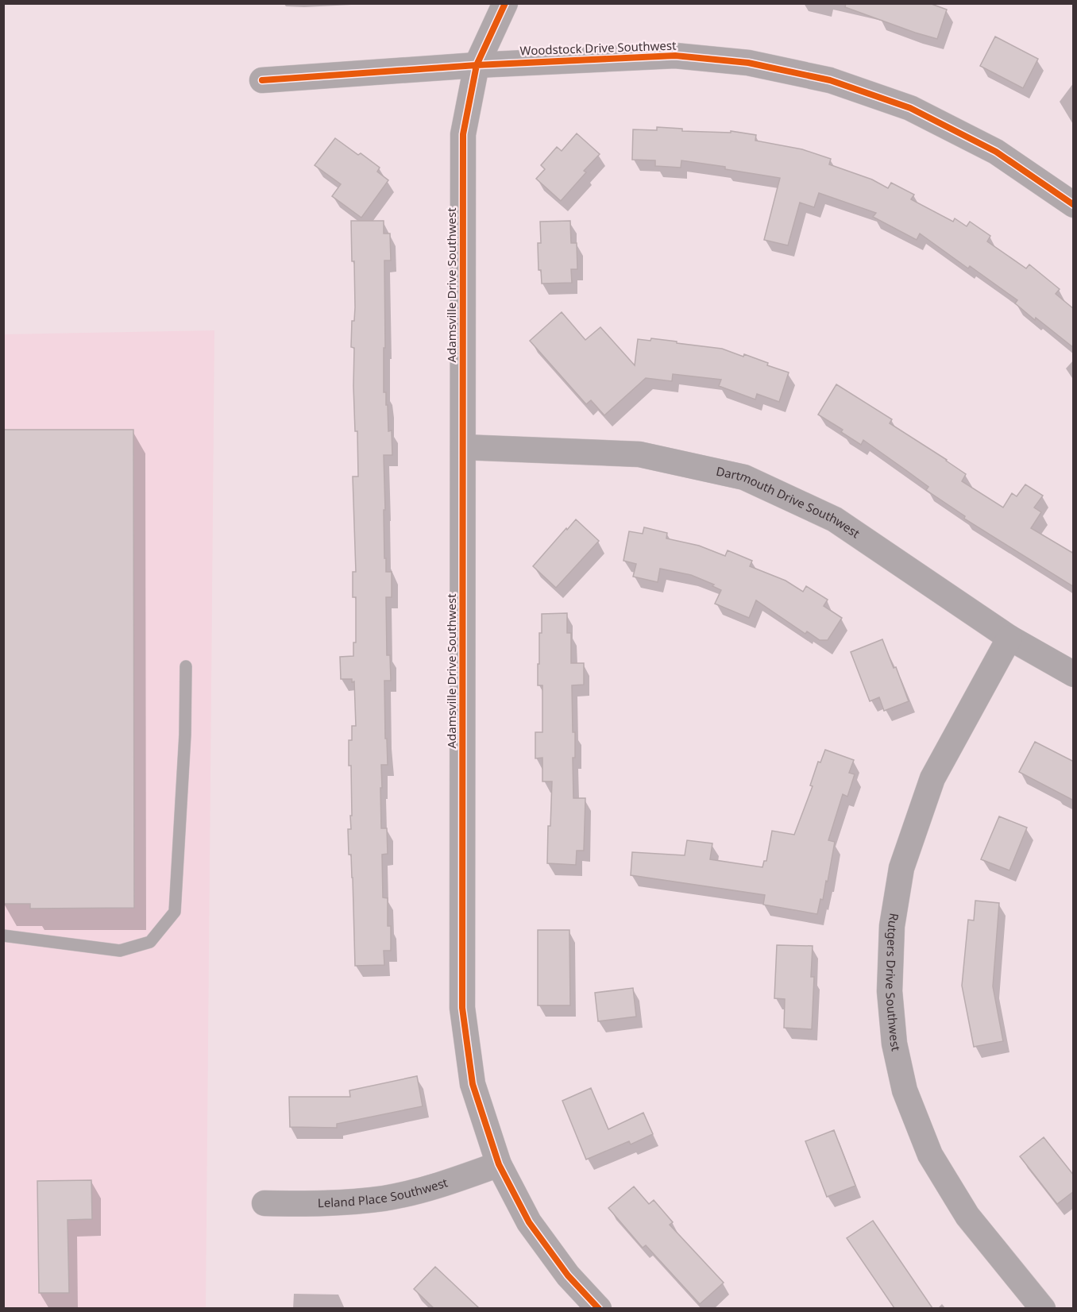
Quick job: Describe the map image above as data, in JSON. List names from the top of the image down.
{
  "streets": {
    "street": [
      "Woodstock Drive Southwest",
      "Adamsville Drive Southwest",
      "Dartmouth Drive Southwest",
      "Rutgers Drive Southwest",
      "Leland Place Southwest"
    ]
  },
  "crossings": [
    ["Woodstock Drive Southwest", "Adamsville Drive Southwest"],
    ["Adamsville Drive Southwest", "Dartmouth Drive Southwest"],
    ["Adamsville Drive Southwest", "Leland Place Southwest"],
    ["Dartmouth Drive Southwest", "Rutgers Drive Southwest"]
  ]
}
